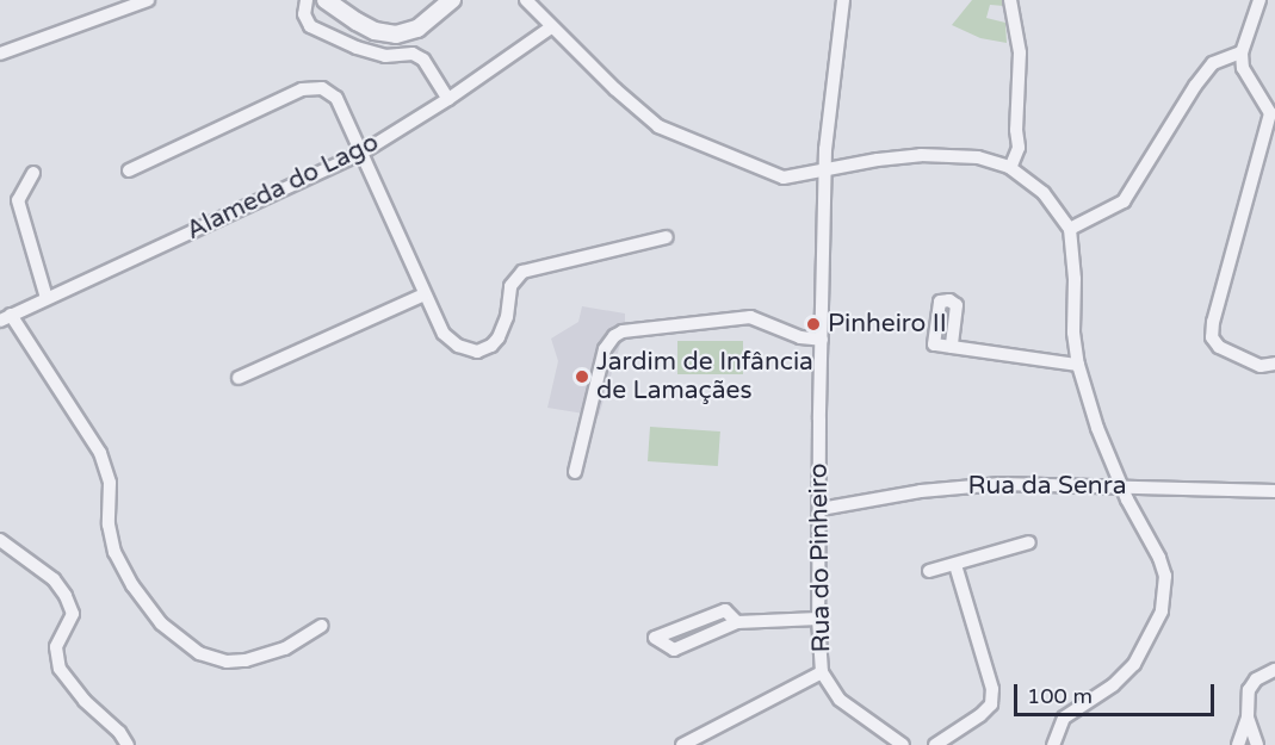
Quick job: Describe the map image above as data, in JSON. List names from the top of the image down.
{
  "streets": {
    "street": ["Alameda do Lago", "Rua da Senra", "Rua do Pinheiro"]
  },
  "crossings": [
    ["Rua da Senra", "Rua do Pinheiro"]
  ],
  "places": ["Pinheiro II", "Jardim de Infância de Lamaçães"],
  "scale_bar": "100 m"
}
